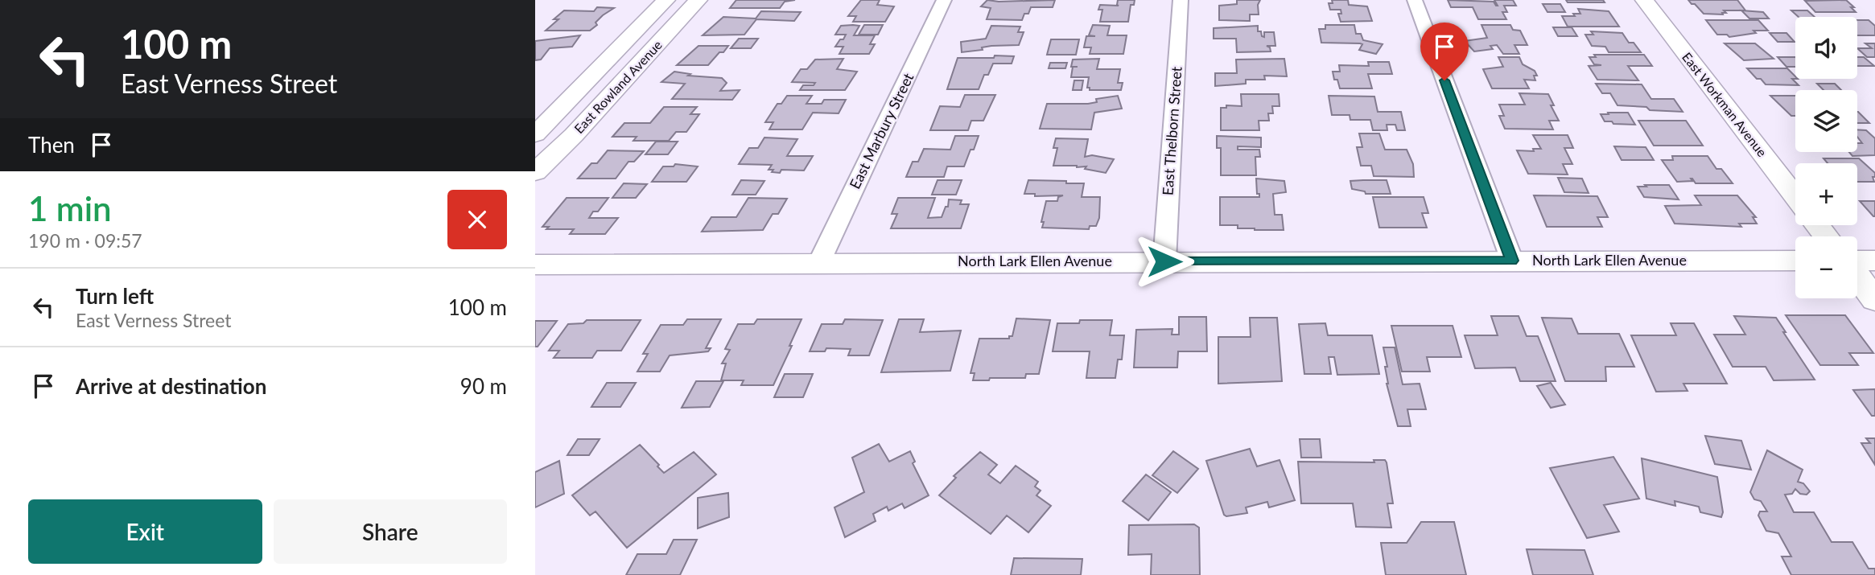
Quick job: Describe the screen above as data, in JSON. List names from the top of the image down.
{
  "streets": {
    "street": [
      "East Rowland Avenue",
      "East Workman Avenue",
      "East Marbury Street",
      "East Thelborn Street",
      "North Lark Ellen Avenue"
    ]
  },
  "crossings": [
    ["East Marbury Street", "North Lark Ellen Avenue"],
    ["East Thelborn Street", "North Lark Ellen Avenue"]
  ],
  "page": {
    "turn": ["100 m", "East Verness Street"],
    "map_buttons": ["+", "−"],
    "then": "Then",
    "heading": ["1 min", "190 m · 09:57"],
    "list": [
      {
        "name": "Turn left",
        "note": "East Verness Street",
        "value": "100 m"
      },
      {
        "name": "Arrive at destination",
        "value": "90 m"
      }
    ],
    "buttons": ["Exit", "Share"]
  }
}
